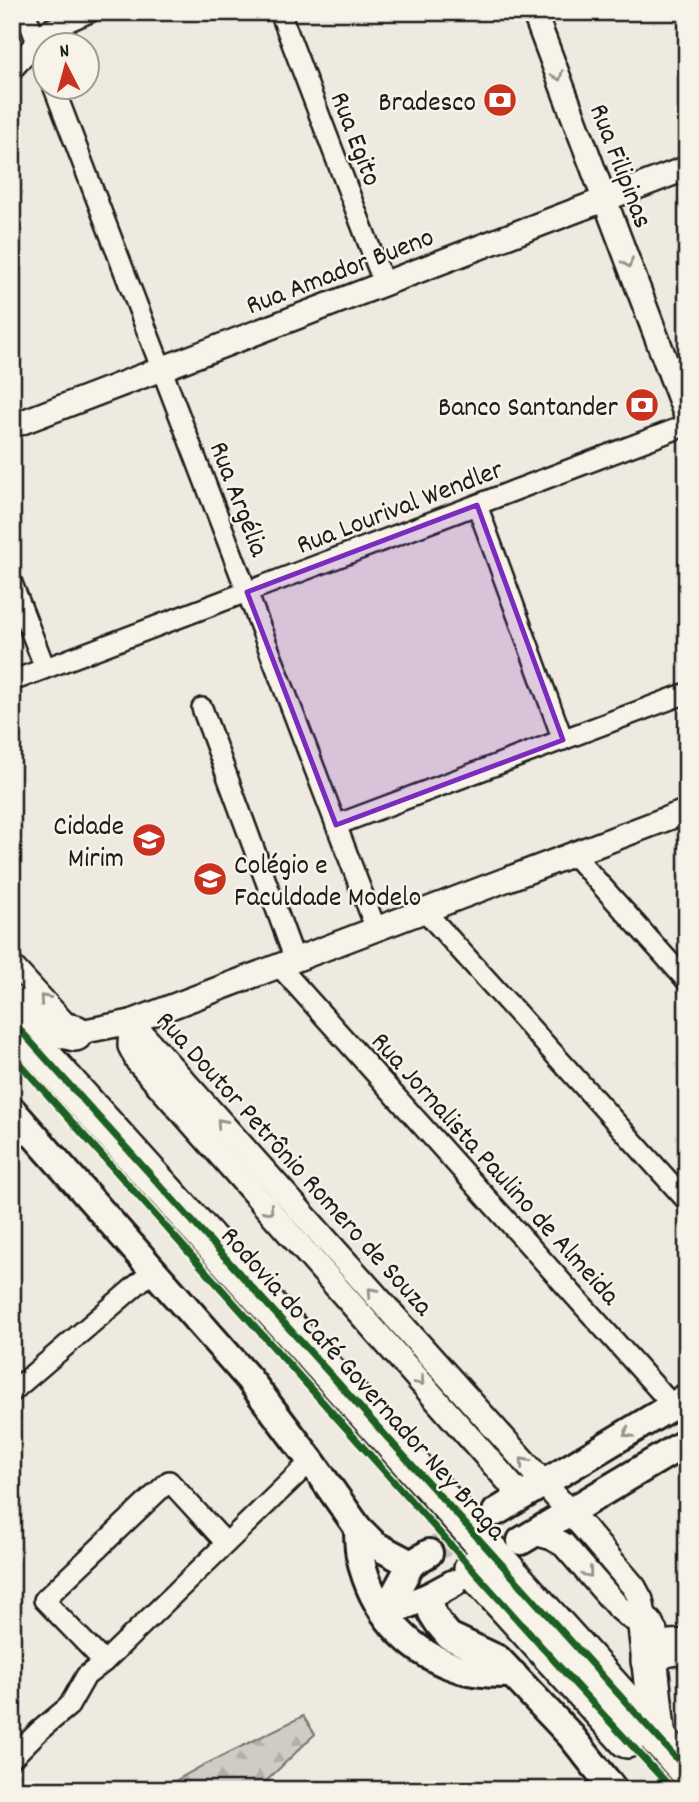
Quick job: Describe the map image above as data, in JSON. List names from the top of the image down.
{
  "streets": {
    "highway": ["Rodovia do Café Governador Ney Braga"],
    "street": [
      "Rua Egito",
      "Rua Filipinas",
      "Rua Amador Bueno",
      "Rua Argélia",
      "Rua Lourival Wendler",
      "Rua Doutor Petrônio Romero de Souza",
      "Rua Jornalista Paulino de Almeida"
    ]
  },
  "crossings": [
    ["Rua Egito", "Rua Amador Bueno"],
    ["Rua Filipinas", "Rua Amador Bueno"],
    ["Rua Amador Bueno", "Rua Argélia"],
    ["Rua Argélia", "Rua Lourival Wendler"]
  ],
  "one_way": ["Rua Filipinas"],
  "places": {
    "bank": ["Bradesco", "Banco Santander"],
    "school or university": ["Cidade Mirim", "Colégio e Faculdade Modelo"]
  },
  "north": "top"
}
